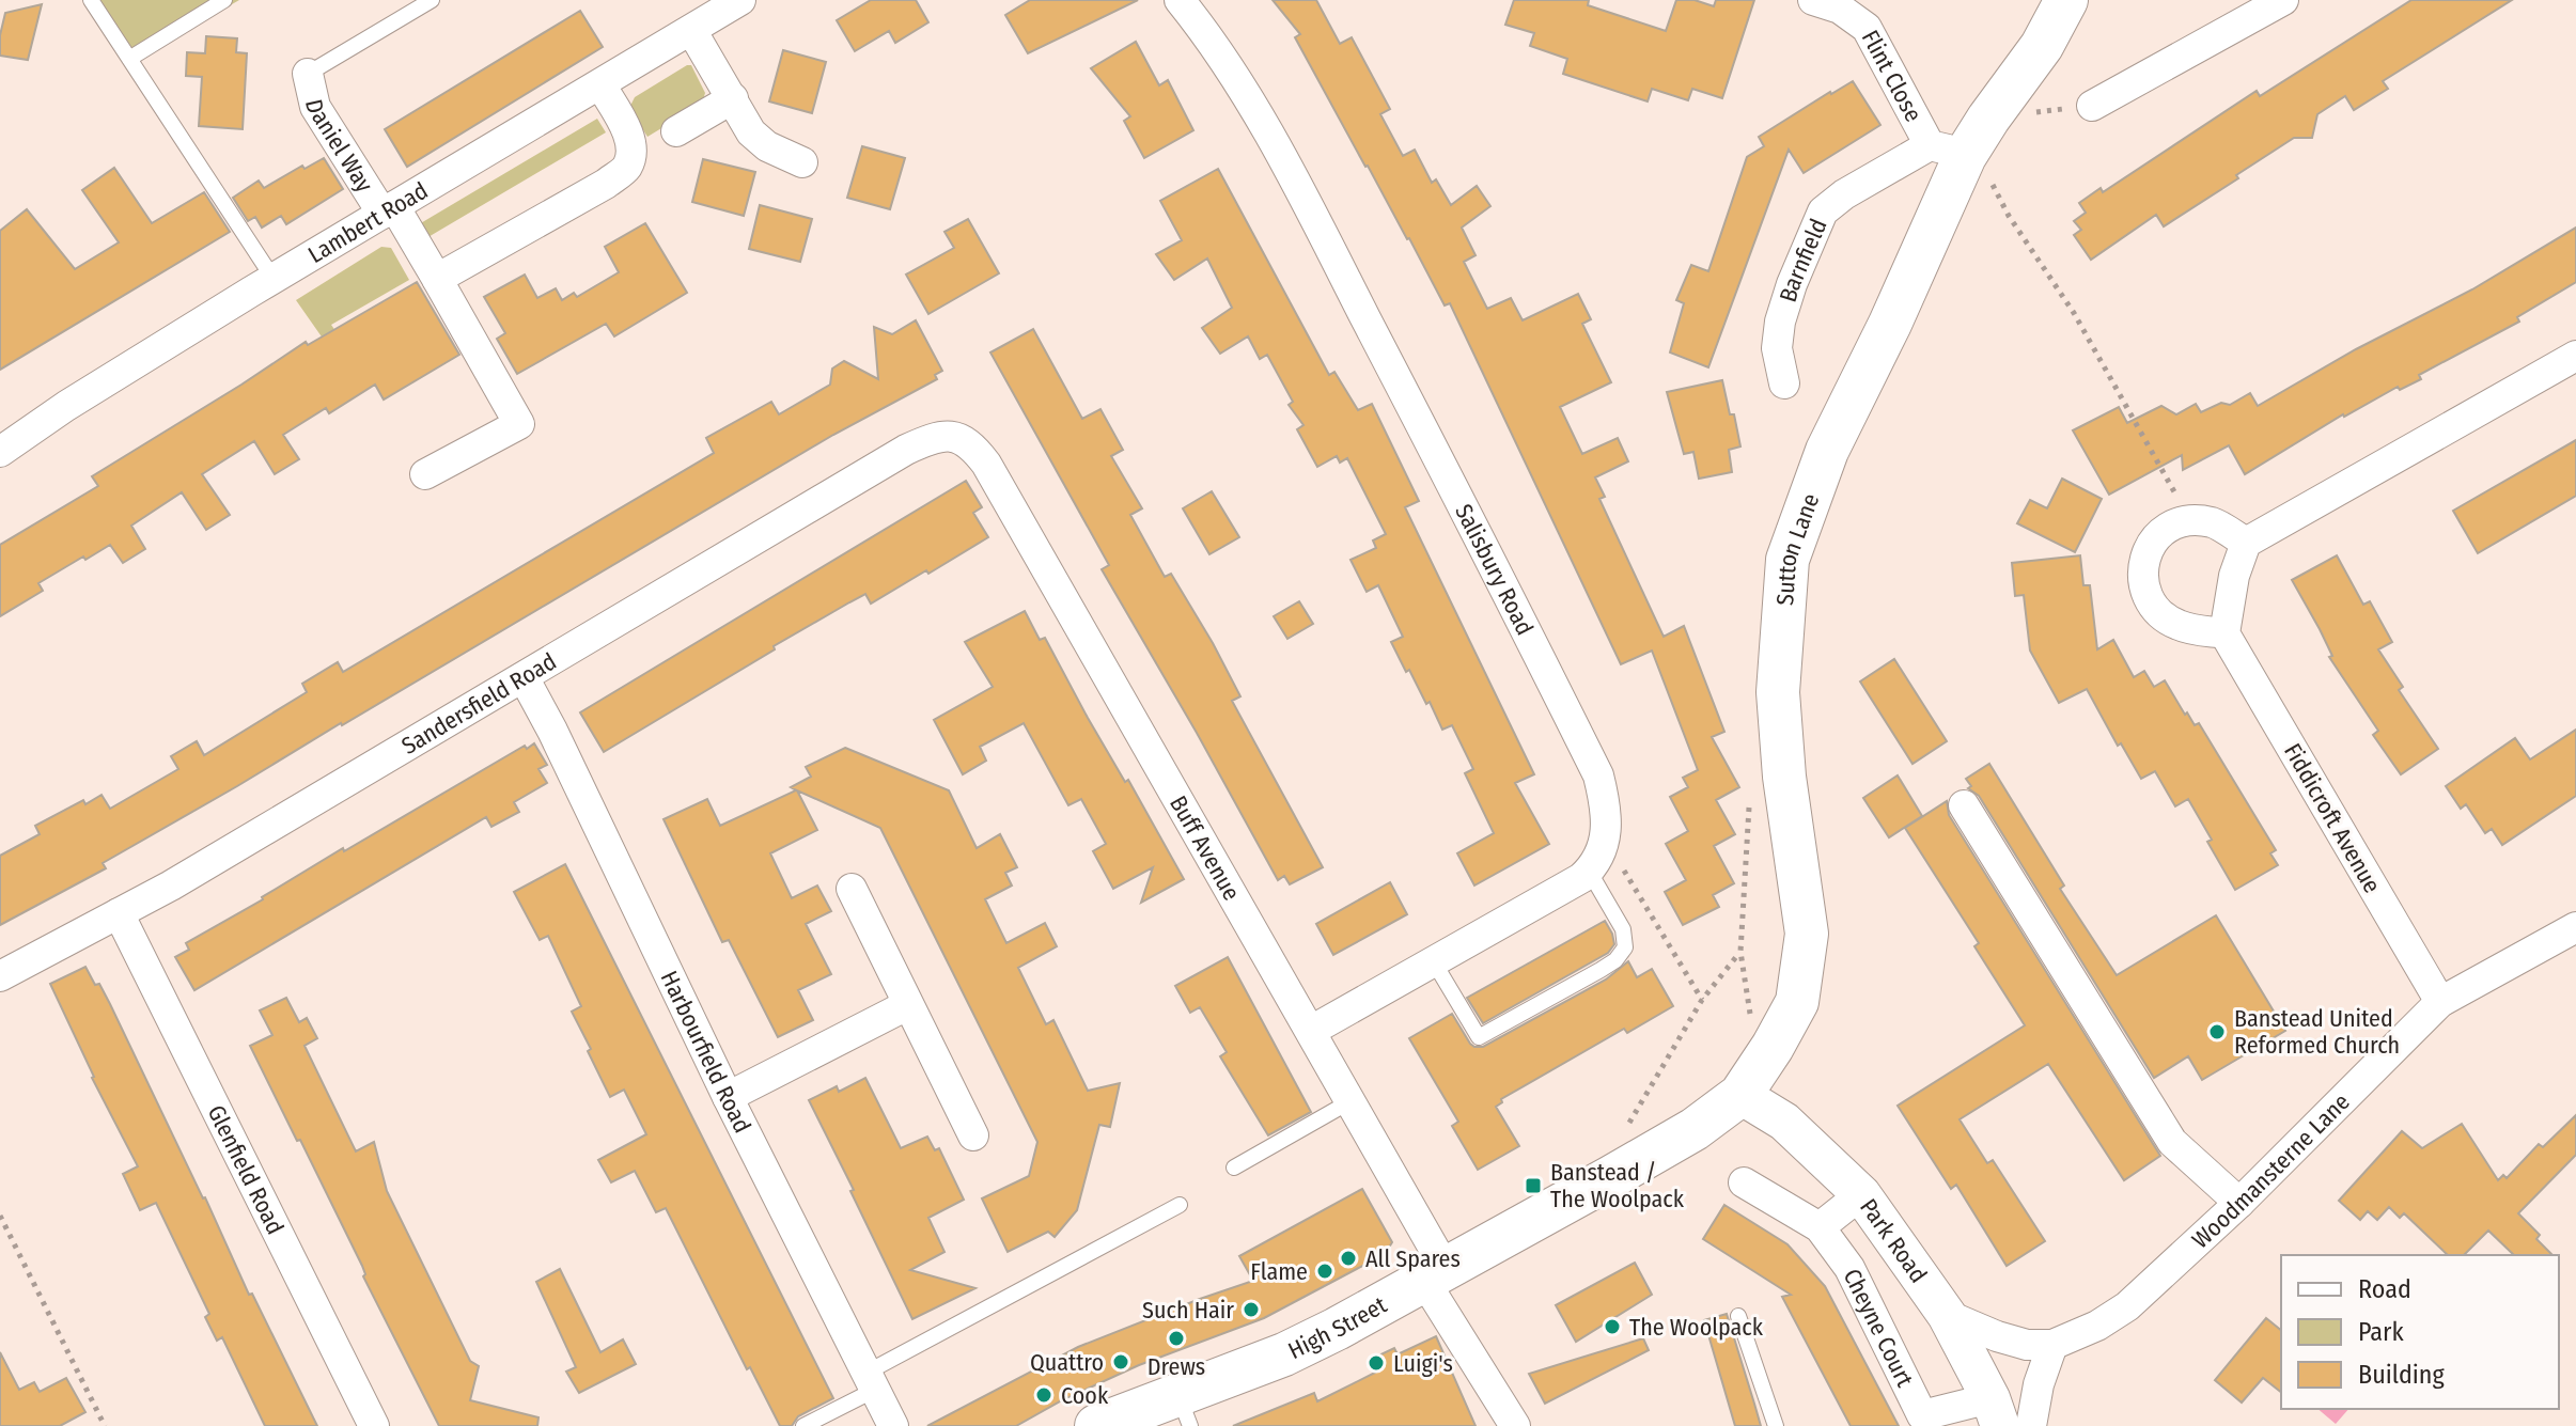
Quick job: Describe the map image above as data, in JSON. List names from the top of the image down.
{
  "streets": {
    "main road": ["Sutton Lane", "High Street"],
    "street": [
      "Flint Close",
      "Daniel Way",
      "Lambert Road",
      "Barnfield",
      "Salisbury Road",
      "Sandersfield Road",
      "Fiddicroft Avenue",
      "Buff Avenue",
      "Harbourfield Road",
      "Glenfield Road",
      "Woodmansterne Lane",
      "Park Road",
      "Cheyne Court"
    ]
  },
  "crossings": [
    ["Flint Close", "Barnfield"],
    ["Flint Close", "Sutton Lane"],
    ["Daniel Way", "Lambert Road"],
    ["Barnfield", "Sutton Lane"],
    ["Sutton Lane", "Park Road"],
    ["Sutton Lane", "High Street"],
    ["Sandersfield Road", "Buff Avenue"],
    ["Sandersfield Road", "Harbourfield Road"],
    ["Sandersfield Road", "Glenfield Road"],
    ["Fiddicroft Avenue", "Woodmansterne Lane"],
    ["Buff Avenue", "High Street"],
    ["Woodmansterne Lane", "Park Road"],
    ["Park Road", "High Street"],
    ["Park Road", "Cheyne Court"]
  ],
  "places": {
    "other": [
      "Banstead United Reformed Church",
      "All Spares",
      "Flame",
      "Such Hair",
      "The Woolpack",
      "Drews",
      "Quattro",
      "Luigi's",
      "Cook"
    ],
    "transit": ["Banstead / The Woolpack"]
  },
  "legend": ["Road", "Park", "Building"]
}
